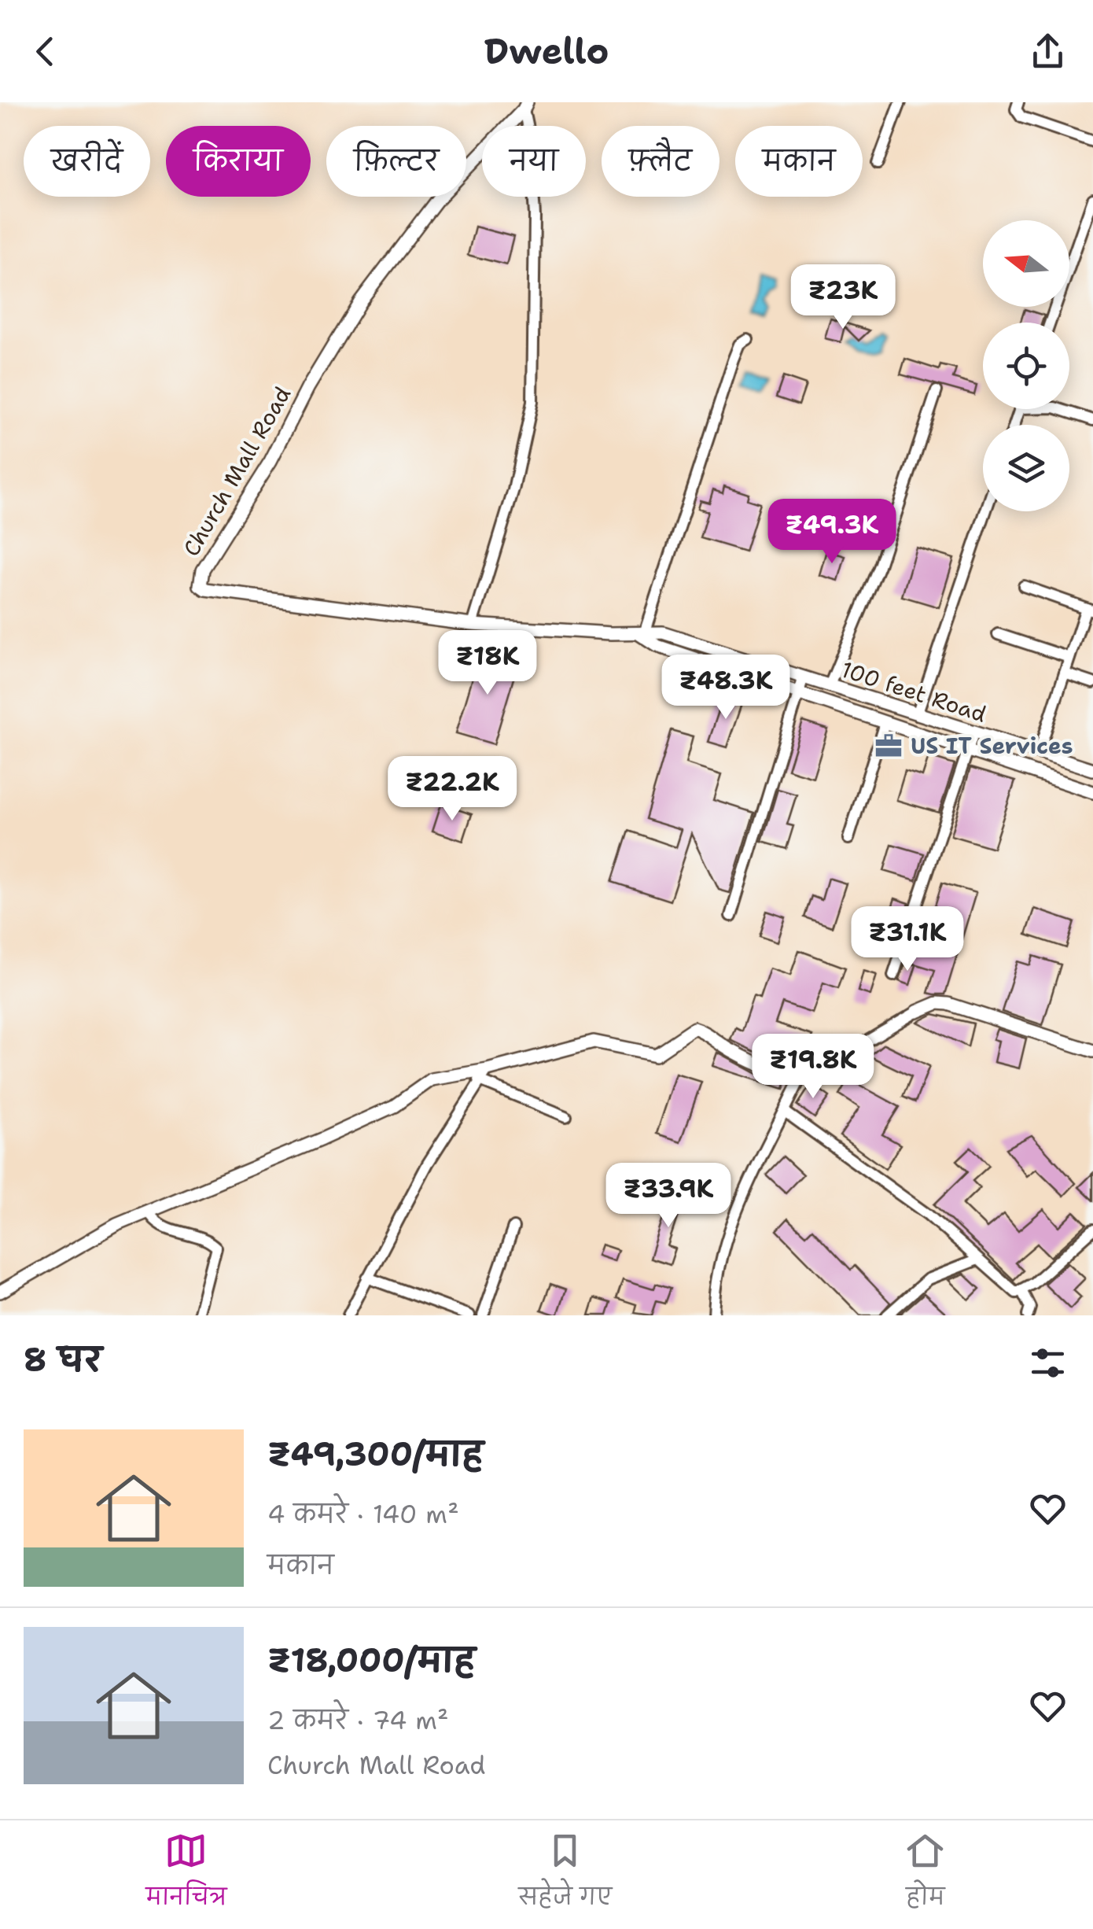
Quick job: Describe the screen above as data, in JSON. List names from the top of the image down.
{
  "streets": {
    "street": ["Church Mall Road", "100 feet Road"]
  },
  "crossings": [
    ["Church Mall Road", "100 feet Road"]
  ],
  "places": {
    "office": ["US IT Services"]
  },
  "north": "left",
  "page": {
    "header": "Dwello",
    "chip": [
      "खरीदें",
      "किराया",
      "फ़िल्टर",
      "नया",
      "फ़्लैट",
      "मकान"
    ],
    "price": [
      "₹23K",
      "₹49.3K",
      "₹18K",
      "₹48.3K",
      "₹22.2K",
      "₹31.1K",
      "₹19.8K",
      "₹33.9K"
    ],
    "heading": "8 घर",
    "list": [
      {
        "name": "₹49,300/माह",
        "note": "4 कमरे · 140 m² · मकान"
      },
      {
        "name": "₹18,000/माह",
        "note": "2 कमरे · 74 m² · Church Mall Road"
      }
    ],
    "tabs": ["मानचित्र", "सहेजे गए", "होम"]
  }
}
